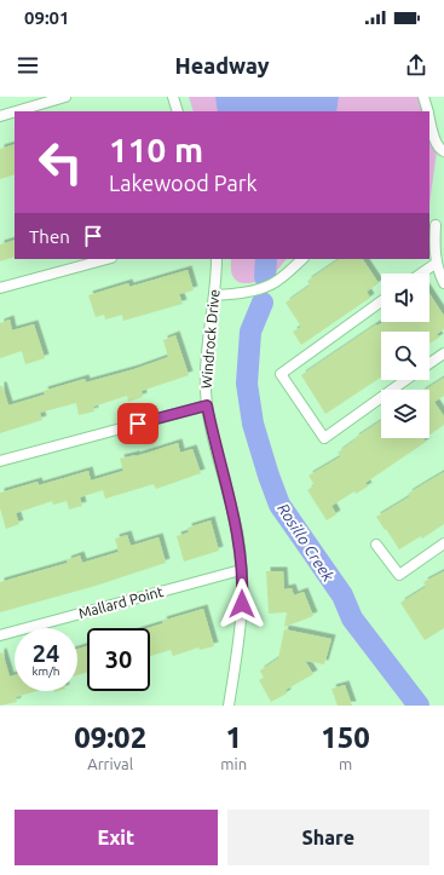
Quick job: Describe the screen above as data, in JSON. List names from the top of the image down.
{
  "streets": {
    "street": ["Windrock Drive", "Mallard Point"]
  },
  "crossings": [
    ["Windrock Drive", "Mallard Point"]
  ],
  "water": ["Rosillo Creek"],
  "page": {
    "status": "09:01",
    "header": "Headway",
    "turn": ["110 m", "Lakewood Park"],
    "then": "Then",
    "speed": "24 km/h",
    "limit": "30",
    "eta": [
      "09:02",
      "Arrival",
      "1",
      "min",
      "150",
      "m"
    ],
    "buttons": ["Exit", "Share"]
  }
}
